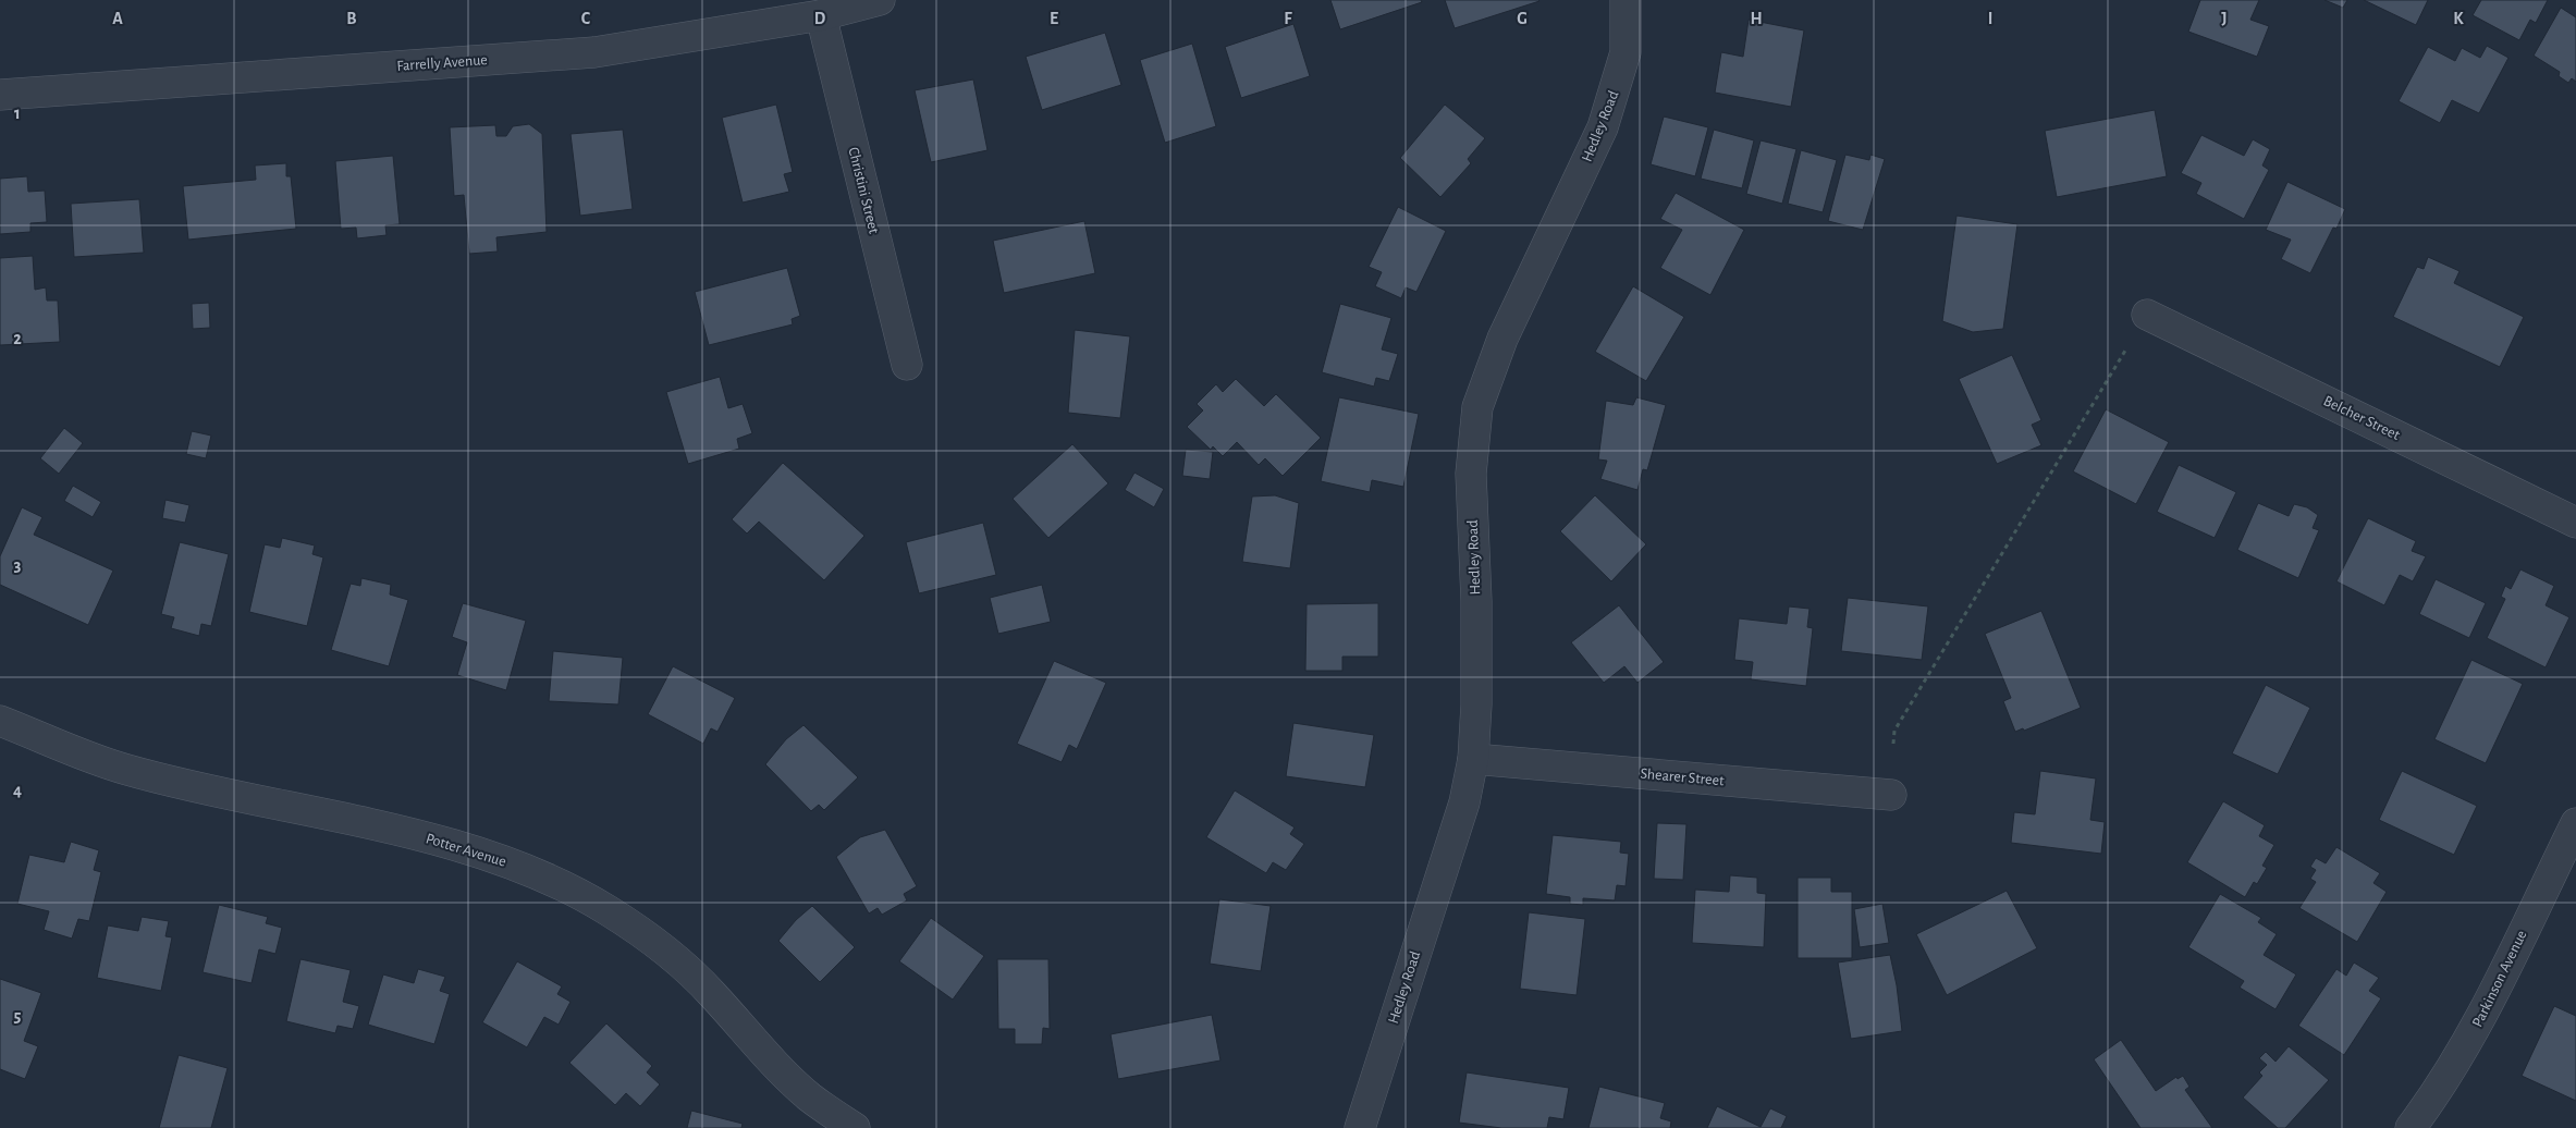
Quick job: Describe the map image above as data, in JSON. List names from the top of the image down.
{
  "streets": {
    "street": [
      "Farrelly Avenue",
      "Hedley Road",
      "Christini Street",
      "Belcher Street",
      "Shearer Street",
      "Potter Avenue",
      "Parkinson Avenue"
    ]
  },
  "crossings": [
    ["Farrelly Avenue", "Christini Street"],
    ["Hedley Road", "Shearer Street"]
  ],
  "grid": {
    "columns": [
      "A",
      "B",
      "C",
      "D",
      "E",
      "F",
      "G",
      "H",
      "I",
      "J",
      "K"
    ],
    "rows": [
      "1",
      "2",
      "3",
      "4",
      "5"
    ]
  }
}
